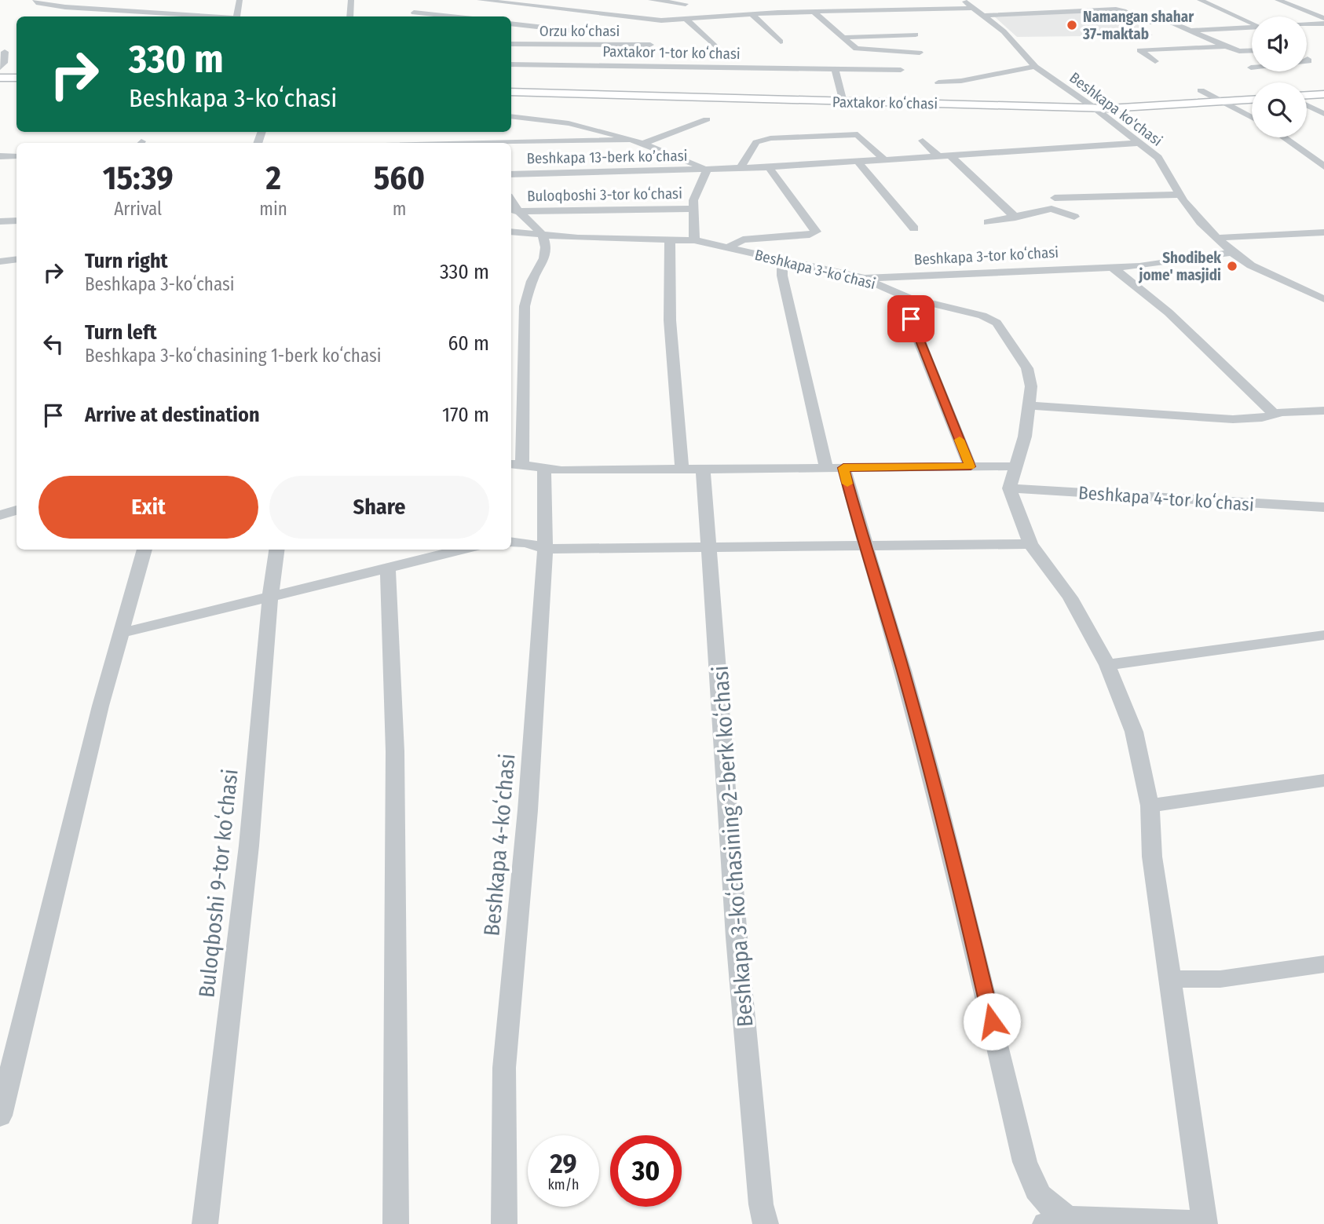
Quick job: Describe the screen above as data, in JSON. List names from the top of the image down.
{
  "streets": {
    "main road": ["Paxtakor koʻchasi"],
    "street": [
      "Orzu koʻchasi",
      "Paxtakor 1-tor koʻchasi",
      "Beshkapa ko'chasi",
      "Beshkapa 13-berk koʼchasi",
      "Buloqboshi 3-tor koʻchasi",
      "Beshkapa 3-tor koʻchasi",
      "Beshkapa 3-koʻchasi",
      "Beshkapa 4-tor koʻchasi",
      "Beshkapa 4-koʻchasi",
      "Beshkapa 3-koʻchasining 2-berk koʻchasi",
      "Buloqboshi 9-tor koʻchasi"
    ]
  },
  "crossings": [
    ["Paxtakor koʻchasi", "Beshkapa ko'chasi"],
    ["Beshkapa ko'chasi", "Beshkapa 13-berk koʼchasi"],
    ["Beshkapa ko'chasi", "Beshkapa 3-tor koʻchasi"],
    ["Beshkapa 13-berk koʼchasi", "Buloqboshi 3-tor koʻchasi"],
    ["Beshkapa 13-berk koʼchasi", "Beshkapa 3-koʻchasi"],
    ["Beshkapa 3-tor koʻchasi", "Beshkapa 3-koʻchasi"]
  ],
  "places": ["Namangan shahar 37-maktab", "Shodibek jome' masjidi"],
  "page": {
    "turn": ["330 m", "Beshkapa 3-koʻchasi"],
    "eta": [
      "15:39",
      "Arrival",
      "2",
      "min",
      "560",
      "m"
    ],
    "list": [
      {
        "name": "Turn right",
        "note": "Beshkapa 3-koʻchasi",
        "value": "330 m"
      },
      {
        "name": "Turn left",
        "note": "Beshkapa 3-koʻchasining 1-berk koʻchasi",
        "value": "60 m"
      },
      {
        "name": "Arrive at destination",
        "value": "170 m"
      }
    ],
    "buttons": ["Exit", "Share"],
    "speed": "29 km/h",
    "limit": "30"
  }
}
